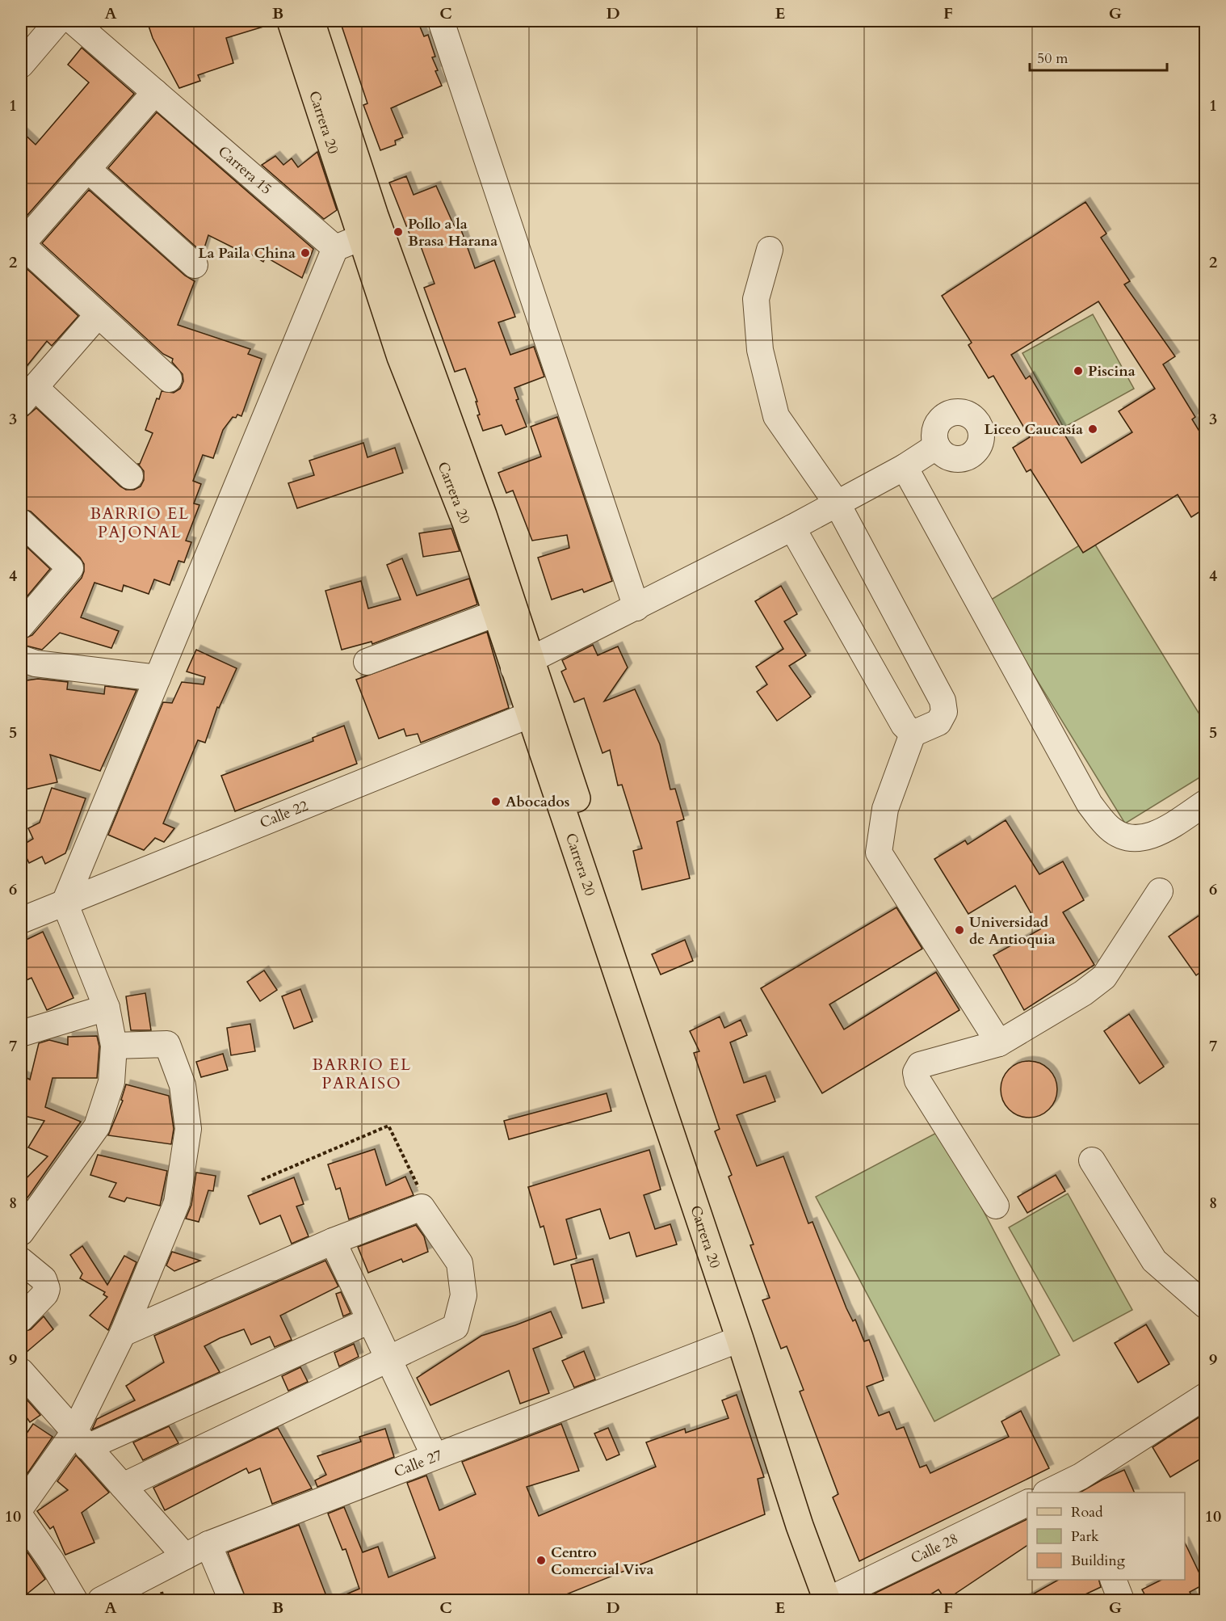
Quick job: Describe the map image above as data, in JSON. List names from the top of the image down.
{
  "streets": {
    "main road": ["Carrera 20"],
    "street": [
      "Carrera 15",
      "Calle 22",
      "Calle 27",
      "Calle 28"
    ]
  },
  "crossings": [
    ["Carrera 20", "Calle 22"],
    ["Carrera 20", "Calle 27"],
    ["Carrera 20", "Calle 28"]
  ],
  "districts": ["BARRIO EL PAJONAL", "BARRIO EL PARAISO"],
  "places": [
    "Pollo a la Brasa Harana",
    "La Paila China",
    "Piscina",
    "Liceo Caucasía",
    "Abocados",
    "Universidad de Antioquia",
    "Centro Comercial Viva"
  ],
  "legend": ["Road", "Park", "Building"],
  "scale_bar": "50 m",
  "grid": {
    "columns": [
      "A",
      "B",
      "C",
      "D",
      "E",
      "F",
      "G"
    ],
    "rows": [
      "1",
      "2",
      "3",
      "4",
      "5",
      "6",
      "7",
      "8",
      "9",
      "10"
    ]
  }
}
